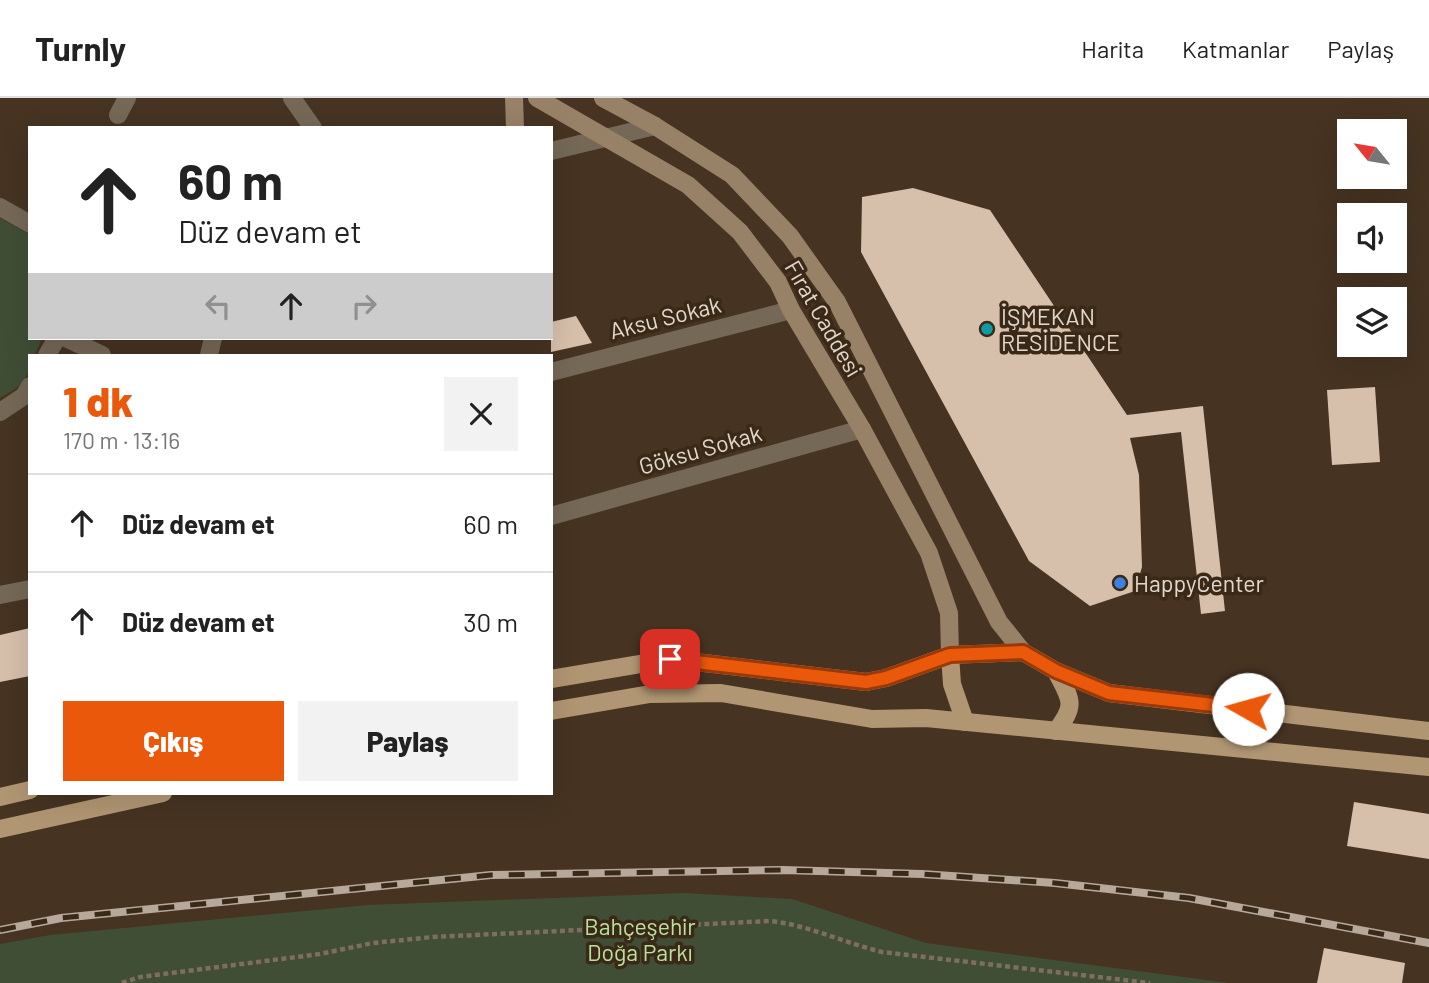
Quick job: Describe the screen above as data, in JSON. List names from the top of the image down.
{
  "streets": {
    "main road": ["Fırat Caddesi"],
    "street": ["Aksu Sokak", "Göksu Sokak"]
  },
  "crossings": [
    ["Aksu Sokak", "Fırat Caddesi"],
    ["Fırat Caddesi", "Göksu Sokak"]
  ],
  "parks": ["Bahçeşehir Doğa Parkı"],
  "places": ["İŞMEKAN RESİDENCE", "HappyCenter"],
  "north": "top left",
  "page": {
    "header": "Turnly",
    "nav": ["Harita", "Katmanlar", "Paylaş"],
    "turn": ["60 m", "Düz devam et"],
    "heading": ["1 dk", "170 m · 13:16"],
    "list": [
      {
        "name": "Düz devam et",
        "value": "60 m"
      },
      {
        "name": "Düz devam et",
        "value": "30 m"
      }
    ],
    "buttons": ["Çıkış", "Paylaş"]
  }
}
